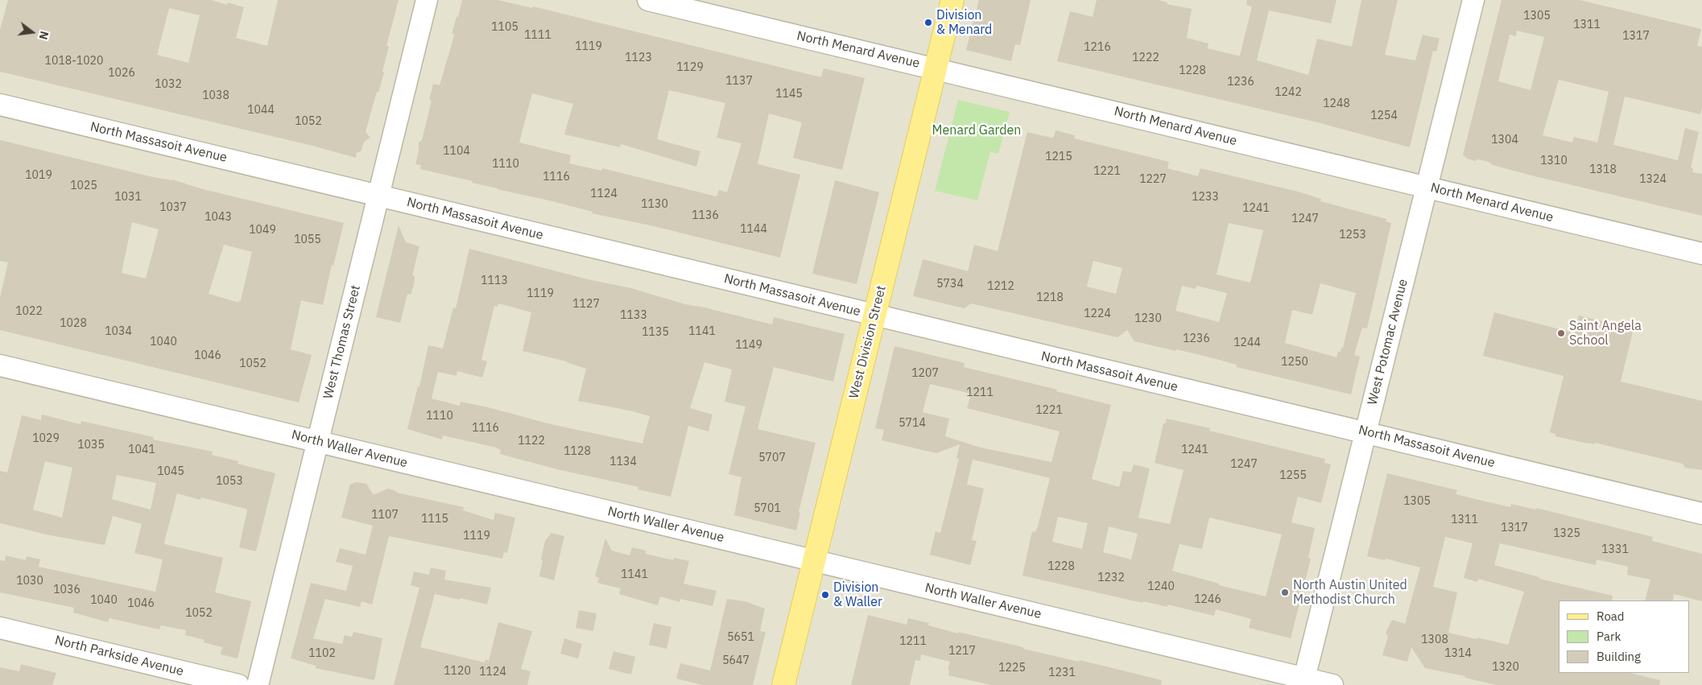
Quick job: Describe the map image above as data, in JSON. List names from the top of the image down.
{
  "streets": {
    "main road": ["West Division Street"],
    "street": [
      "North Menard Avenue",
      "North Massasoit Avenue",
      "West Thomas Street",
      "West Potomac Avenue",
      "North Waller Avenue",
      "North Parkside Avenue"
    ]
  },
  "crossings": [
    ["North Menard Avenue", "West Division Street"],
    ["North Menard Avenue", "West Potomac Avenue"],
    ["North Massasoit Avenue", "West Thomas Street"],
    ["North Massasoit Avenue", "West Division Street"],
    ["North Massasoit Avenue", "West Potomac Avenue"],
    ["West Thomas Street", "North Waller Avenue"],
    ["West Division Street", "North Waller Avenue"],
    ["West Potomac Avenue", "North Waller Avenue"]
  ],
  "parks": ["Menard Garden"],
  "places": [
    "Division & Menard",
    "Saint Angela School",
    "North Austin United Methodist Church",
    "Division & Waller"
  ],
  "house_numbers": [
    "1305",
    "1311",
    "1105",
    "1111",
    "1317",
    "1119",
    "1216",
    "1123",
    "1222",
    "1018-1020",
    "1129",
    "1228",
    "1026",
    "1137",
    "1236",
    "1032",
    "1242",
    "1145",
    "1038",
    "1248",
    "1044",
    "1254",
    "1052",
    "1304",
    "1104",
    "1215",
    "1310",
    "1110",
    "1318",
    "1221",
    "1019",
    "1116",
    "1227",
    "1324",
    "1025",
    "1124",
    "1031",
    "1233",
    "1130",
    "1037",
    "1241",
    "1136",
    "1043",
    "1247",
    "1144",
    "1049",
    "1253",
    "1055",
    "1113",
    "5734",
    "1212",
    "1119",
    "1218",
    "1127",
    "1022",
    "1224",
    "1133",
    "1230",
    "1028",
    "1034",
    "1141",
    "1135",
    "1236",
    "1040",
    "1244",
    "1149",
    "1046",
    "1250",
    "1052",
    "1207",
    "1211",
    "1221",
    "1110",
    "5714",
    "1116",
    "1029",
    "1122",
    "1035",
    "1041",
    "1241",
    "1128",
    "5707",
    "1134",
    "1247",
    "1045",
    "1255",
    "1053",
    "1305",
    "5701",
    "1107",
    "1115",
    "1311",
    "1317",
    "1325",
    "1119",
    "1331",
    "1228",
    "1141",
    "1232",
    "1030",
    "1240",
    "1036",
    "1246",
    "1040",
    "1046",
    "1052",
    "5651",
    "1308",
    "1211",
    "1217",
    "1102",
    "1314",
    "5647",
    "1320",
    "1225",
    "1120",
    "1124",
    "1231"
  ],
  "legend": ["Road", "Park", "Building"],
  "north": "right"
}
